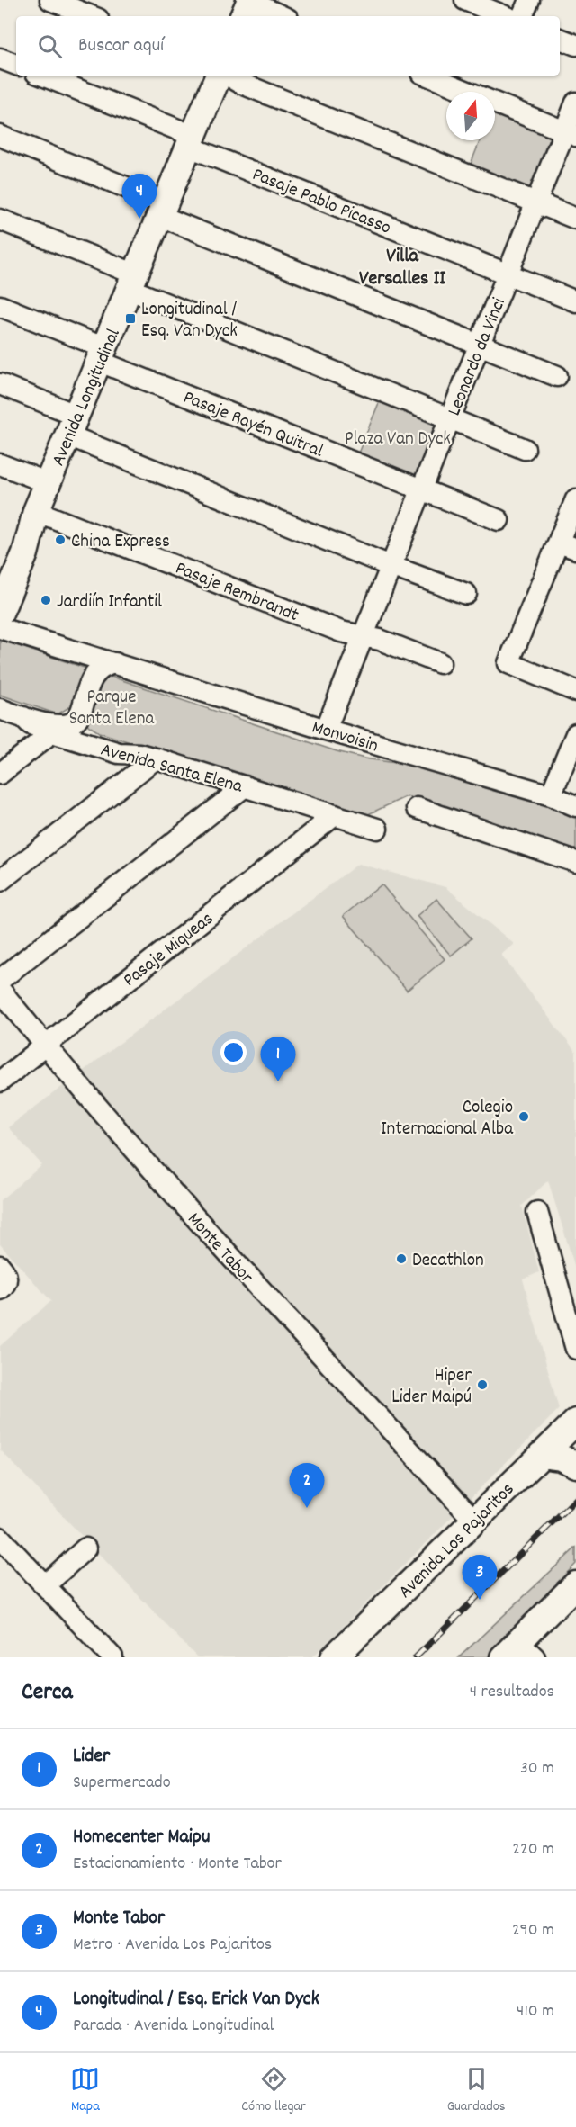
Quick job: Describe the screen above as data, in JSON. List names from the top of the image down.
{
  "streets": {
    "main road": ["Avenida Longitudinal", "Avenida Los Pajaritos"],
    "street": [
      "Pasaje Pablo Picasso",
      "Leonardo da Vinci",
      "Pasaje Rayén Quitral",
      "Pasaje Rembrandt",
      "Monvoisin",
      "Avenida Santa Elena",
      "Pasaje Miqueas",
      "Monte Tabor"
    ]
  },
  "crossings": [
    ["Pasaje Pablo Picasso", "Leonardo da Vinci"],
    ["Pasaje Pablo Picasso", "Avenida Longitudinal"],
    ["Leonardo da Vinci", "Pasaje Rayén Quitral"],
    ["Leonardo da Vinci", "Pasaje Rembrandt"],
    ["Leonardo da Vinci", "Monvoisin"],
    ["Avenida Longitudinal", "Pasaje Rayén Quitral"],
    ["Avenida Longitudinal", "Pasaje Rembrandt"],
    ["Avenida Santa Elena", "Pasaje Miqueas"],
    ["Pasaje Miqueas", "Monte Tabor"],
    ["Monte Tabor", "Avenida Los Pajaritos"]
  ],
  "districts": ["Villa Versalles II"],
  "parks": ["Plaza Van Dyck", "Parque Santa Elena"],
  "places": {
    "transit": ["Longitudinal / Esq. Van Dyck"],
    "other": [
      "China Express",
      "Jardiín Infantil",
      "Colegio Internacional Alba",
      "Decathlon",
      "Hiper Lider Maipú"
    ]
  },
  "north": "top",
  "page": {
    "search": "Buscar aquí",
    "pins": [
      "4",
      "1",
      "2",
      "3"
    ],
    "heading": ["Cerca", "4 resultados"],
    "list": [
      {
        "mark": "1",
        "name": "Lider",
        "note": "Supermercado",
        "value": "30 m"
      },
      {
        "mark": "2",
        "name": "Homecenter Maipu",
        "note": "Estacionamiento · Monte Tabor",
        "value": "220 m"
      },
      {
        "mark": "3",
        "name": "Monte Tabor",
        "note": "Metro · Avenida Los Pajaritos",
        "value": "290 m"
      },
      {
        "mark": "4",
        "name": "Longitudinal / Esq. Erick Van Dyck",
        "note": "Parada · Avenida Longitudinal",
        "value": "410 m"
      }
    ],
    "nav": ["Mapa", "Cómo llegar", "Guardados"]
  }
}
